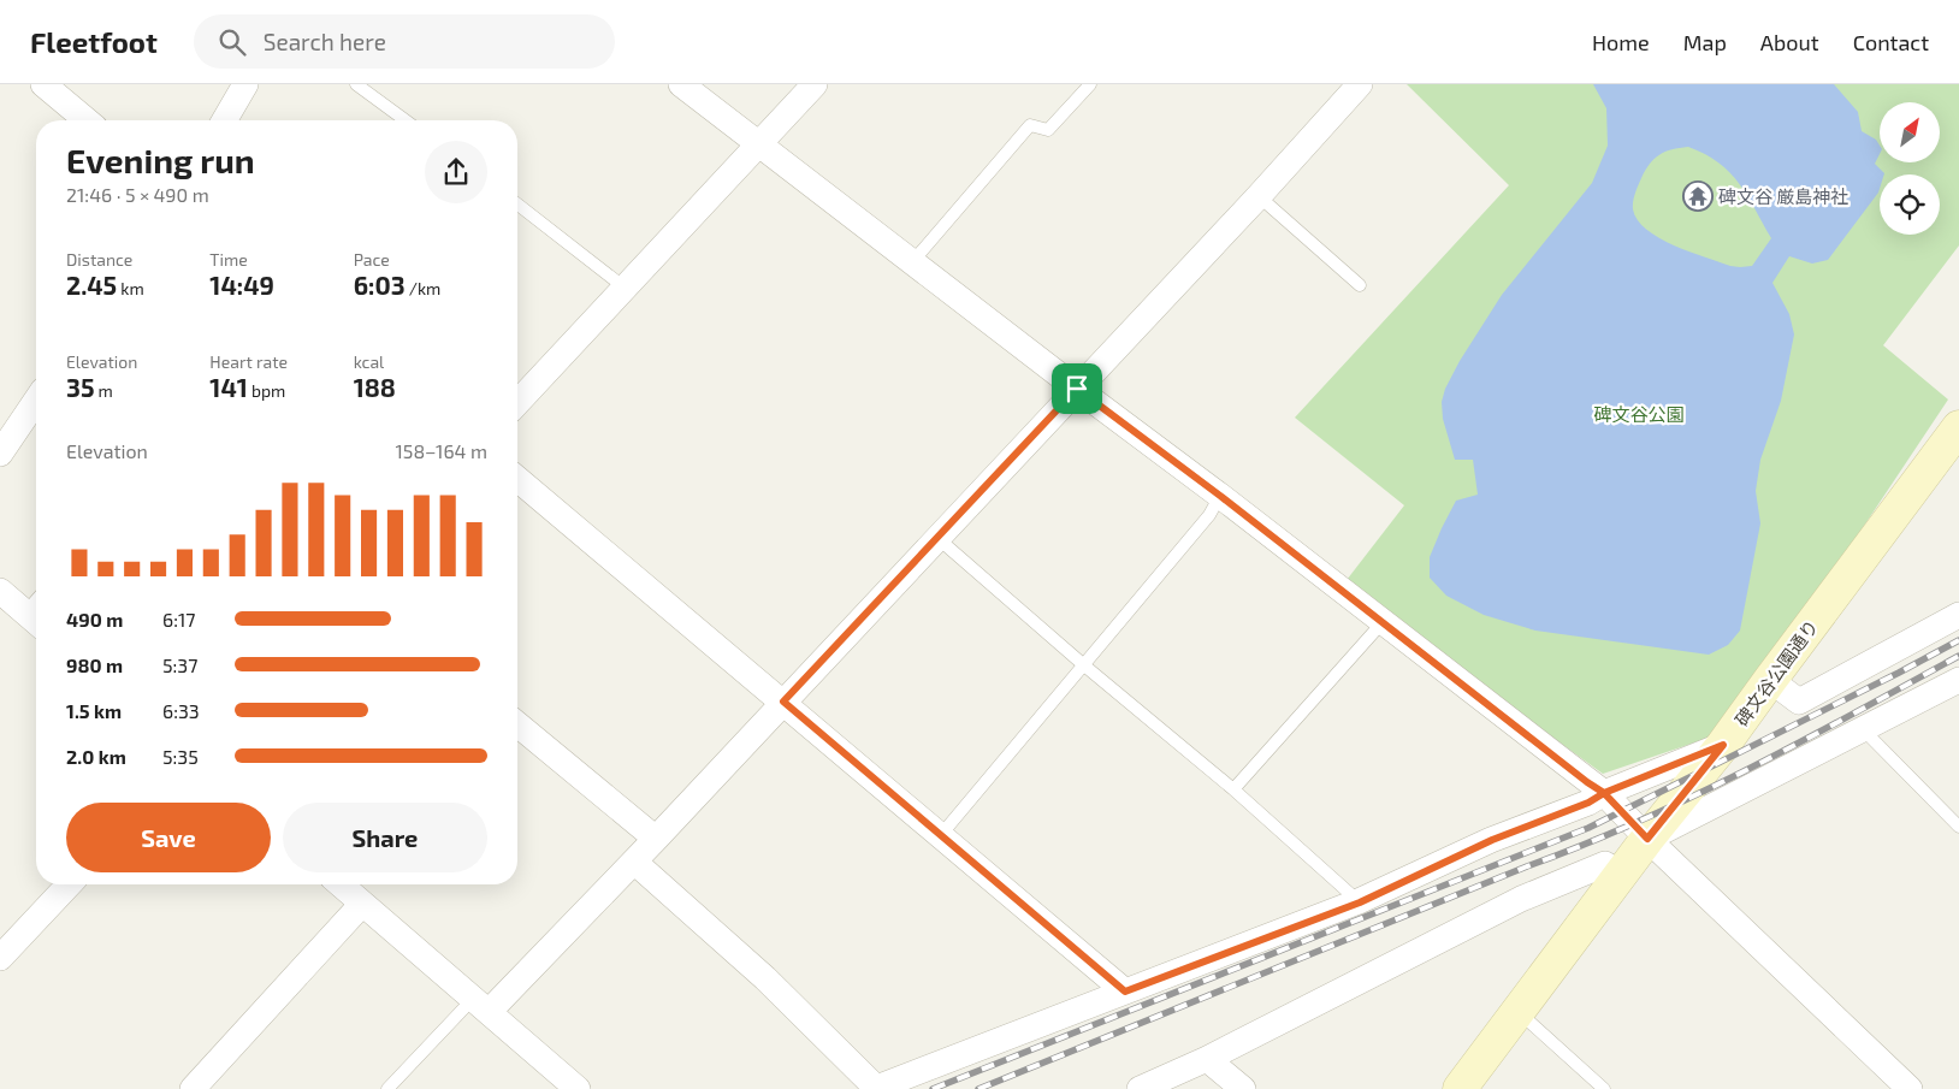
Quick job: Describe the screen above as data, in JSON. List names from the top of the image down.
{
  "streets": {
    "street": ["碑文谷公園通り"]
  },
  "parks": ["碑文谷公園"],
  "places": {
    "temple": ["碑文谷 厳島神社"]
  },
  "north": "top right",
  "page": {
    "header": "Fleetfoot",
    "search": "Search here",
    "nav": [
      "Home",
      "Map",
      "About",
      "Contact"
    ],
    "heading": ["Evening run", "21:46 · 5 × 490 m"],
    "stats": [
      ["Distance", "2.45 km"],
      ["Time", "14:49"],
      ["Pace", "6:03 /km"],
      ["Elevation", "35 m"],
      ["Heart rate", "141 bpm"],
      ["kcal", "188"]
    ],
    "chart": ["Elevation", "158–164 m"],
    "list": [
      {
        "name": "490 m",
        "note": "6:17"
      },
      {
        "name": "980 m",
        "note": "5:37"
      },
      {
        "name": "1.5 km",
        "note": "6:33"
      },
      {
        "name": "2.0 km",
        "note": "5:35"
      }
    ],
    "buttons": ["Save", "Share"]
  }
}
